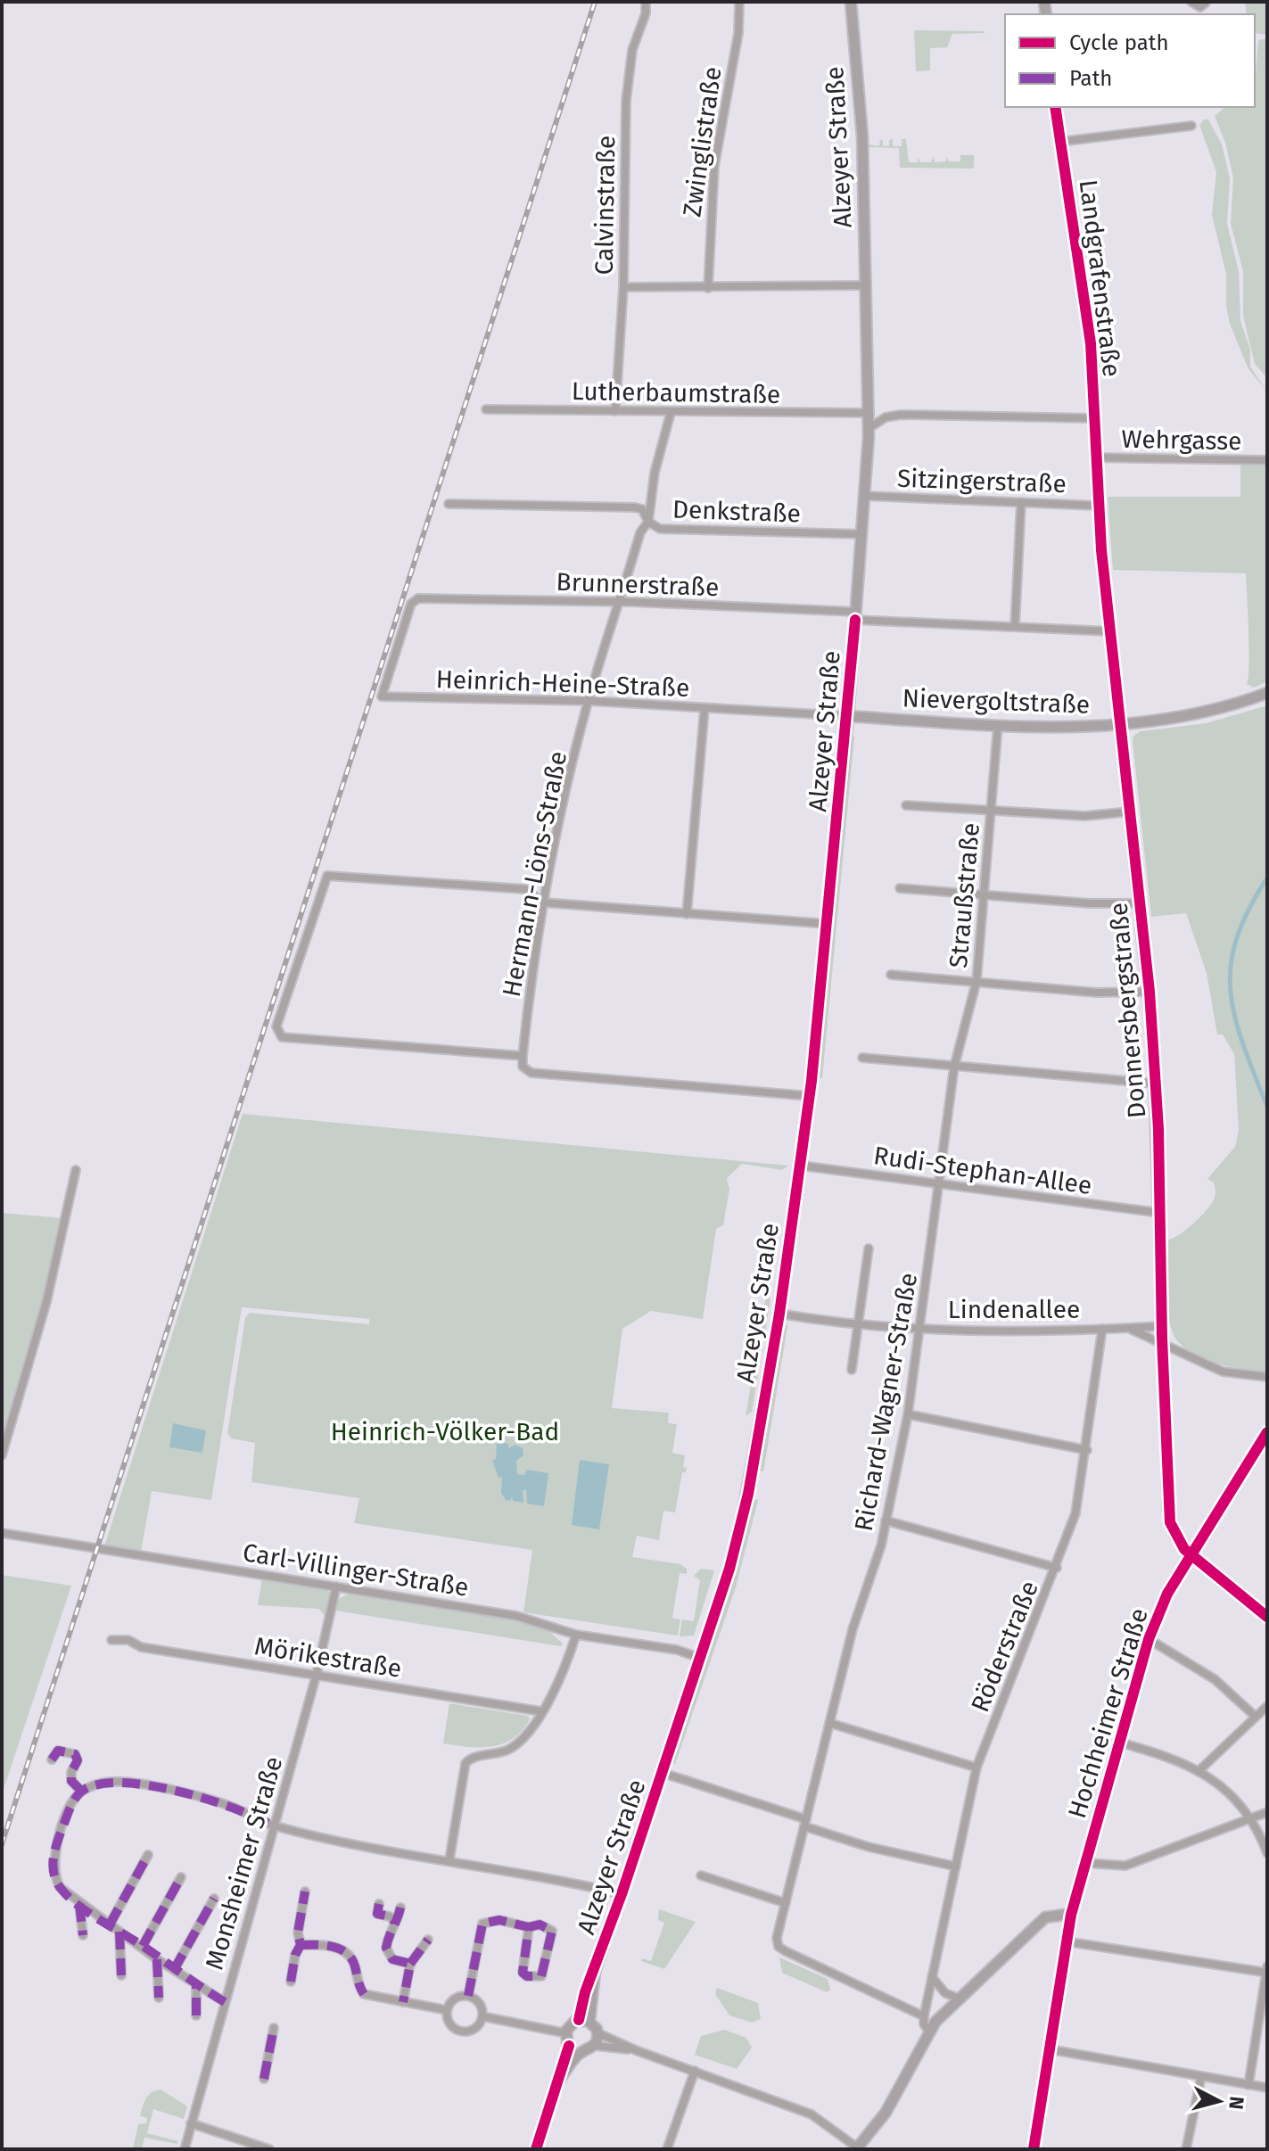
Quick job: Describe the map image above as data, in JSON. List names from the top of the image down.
{
  "streets": {
    "street": [
      "Zwinglistraße",
      "Alzeyer Straße",
      "Calvinstraße",
      "Landgrafenstraße",
      "Lutherbaumstraße",
      "Wehrgasse",
      "Sitzingerstraße",
      "Denkstraße",
      "Brunnerstraße",
      "Heinrich-Heine-Straße",
      "Nievergoltstraße",
      "Hermann-Löns-Straße",
      "Straußstraße",
      "Donnersbergstraße",
      "Rudi-Stephan-Allee",
      "Lindenallee",
      "Richard-Wagner-Straße",
      "Carl-Villinger-Straße",
      "Röderstraße",
      "Mörikestraße",
      "Hochheimer Straße",
      "Monsheimer Straße"
    ]
  },
  "crossings": [
    ["Alzeyer Straße", "Lutherbaumstraße"],
    ["Alzeyer Straße", "Sitzingerstraße"],
    ["Alzeyer Straße", "Denkstraße"],
    ["Alzeyer Straße", "Brunnerstraße"],
    ["Alzeyer Straße", "Heinrich-Heine-Straße"],
    ["Alzeyer Straße", "Nievergoltstraße"],
    ["Alzeyer Straße", "Rudi-Stephan-Allee"],
    ["Alzeyer Straße", "Lindenallee"],
    ["Alzeyer Straße", "Carl-Villinger-Straße"],
    ["Calvinstraße", "Lutherbaumstraße"],
    ["Landgrafenstraße", "Wehrgasse"],
    ["Landgrafenstraße", "Donnersbergstraße"],
    ["Lutherbaumstraße", "Hermann-Löns-Straße"],
    ["Wehrgasse", "Donnersbergstraße"],
    ["Sitzingerstraße", "Donnersbergstraße"],
    ["Denkstraße", "Hermann-Löns-Straße"],
    ["Brunnerstraße", "Heinrich-Heine-Straße"],
    ["Brunnerstraße", "Hermann-Löns-Straße"],
    ["Brunnerstraße", "Donnersbergstraße"],
    ["Heinrich-Heine-Straße", "Nievergoltstraße"],
    ["Heinrich-Heine-Straße", "Hermann-Löns-Straße"],
    ["Nievergoltstraße", "Straußstraße"],
    ["Nievergoltstraße", "Donnersbergstraße"],
    ["Straußstraße", "Richard-Wagner-Straße"],
    ["Donnersbergstraße", "Rudi-Stephan-Allee"],
    ["Donnersbergstraße", "Lindenallee"],
    ["Donnersbergstraße", "Hochheimer Straße"],
    ["Rudi-Stephan-Allee", "Richard-Wagner-Straße"],
    ["Lindenallee", "Richard-Wagner-Straße"],
    ["Lindenallee", "Röderstraße"],
    ["Richard-Wagner-Straße", "Röderstraße"],
    ["Carl-Villinger-Straße", "Monsheimer Straße"],
    ["Mörikestraße", "Monsheimer Straße"]
  ],
  "parks": ["Heinrich-Völker-Bad"],
  "legend": ["Cycle path", "Path"],
  "north": "right"
}
